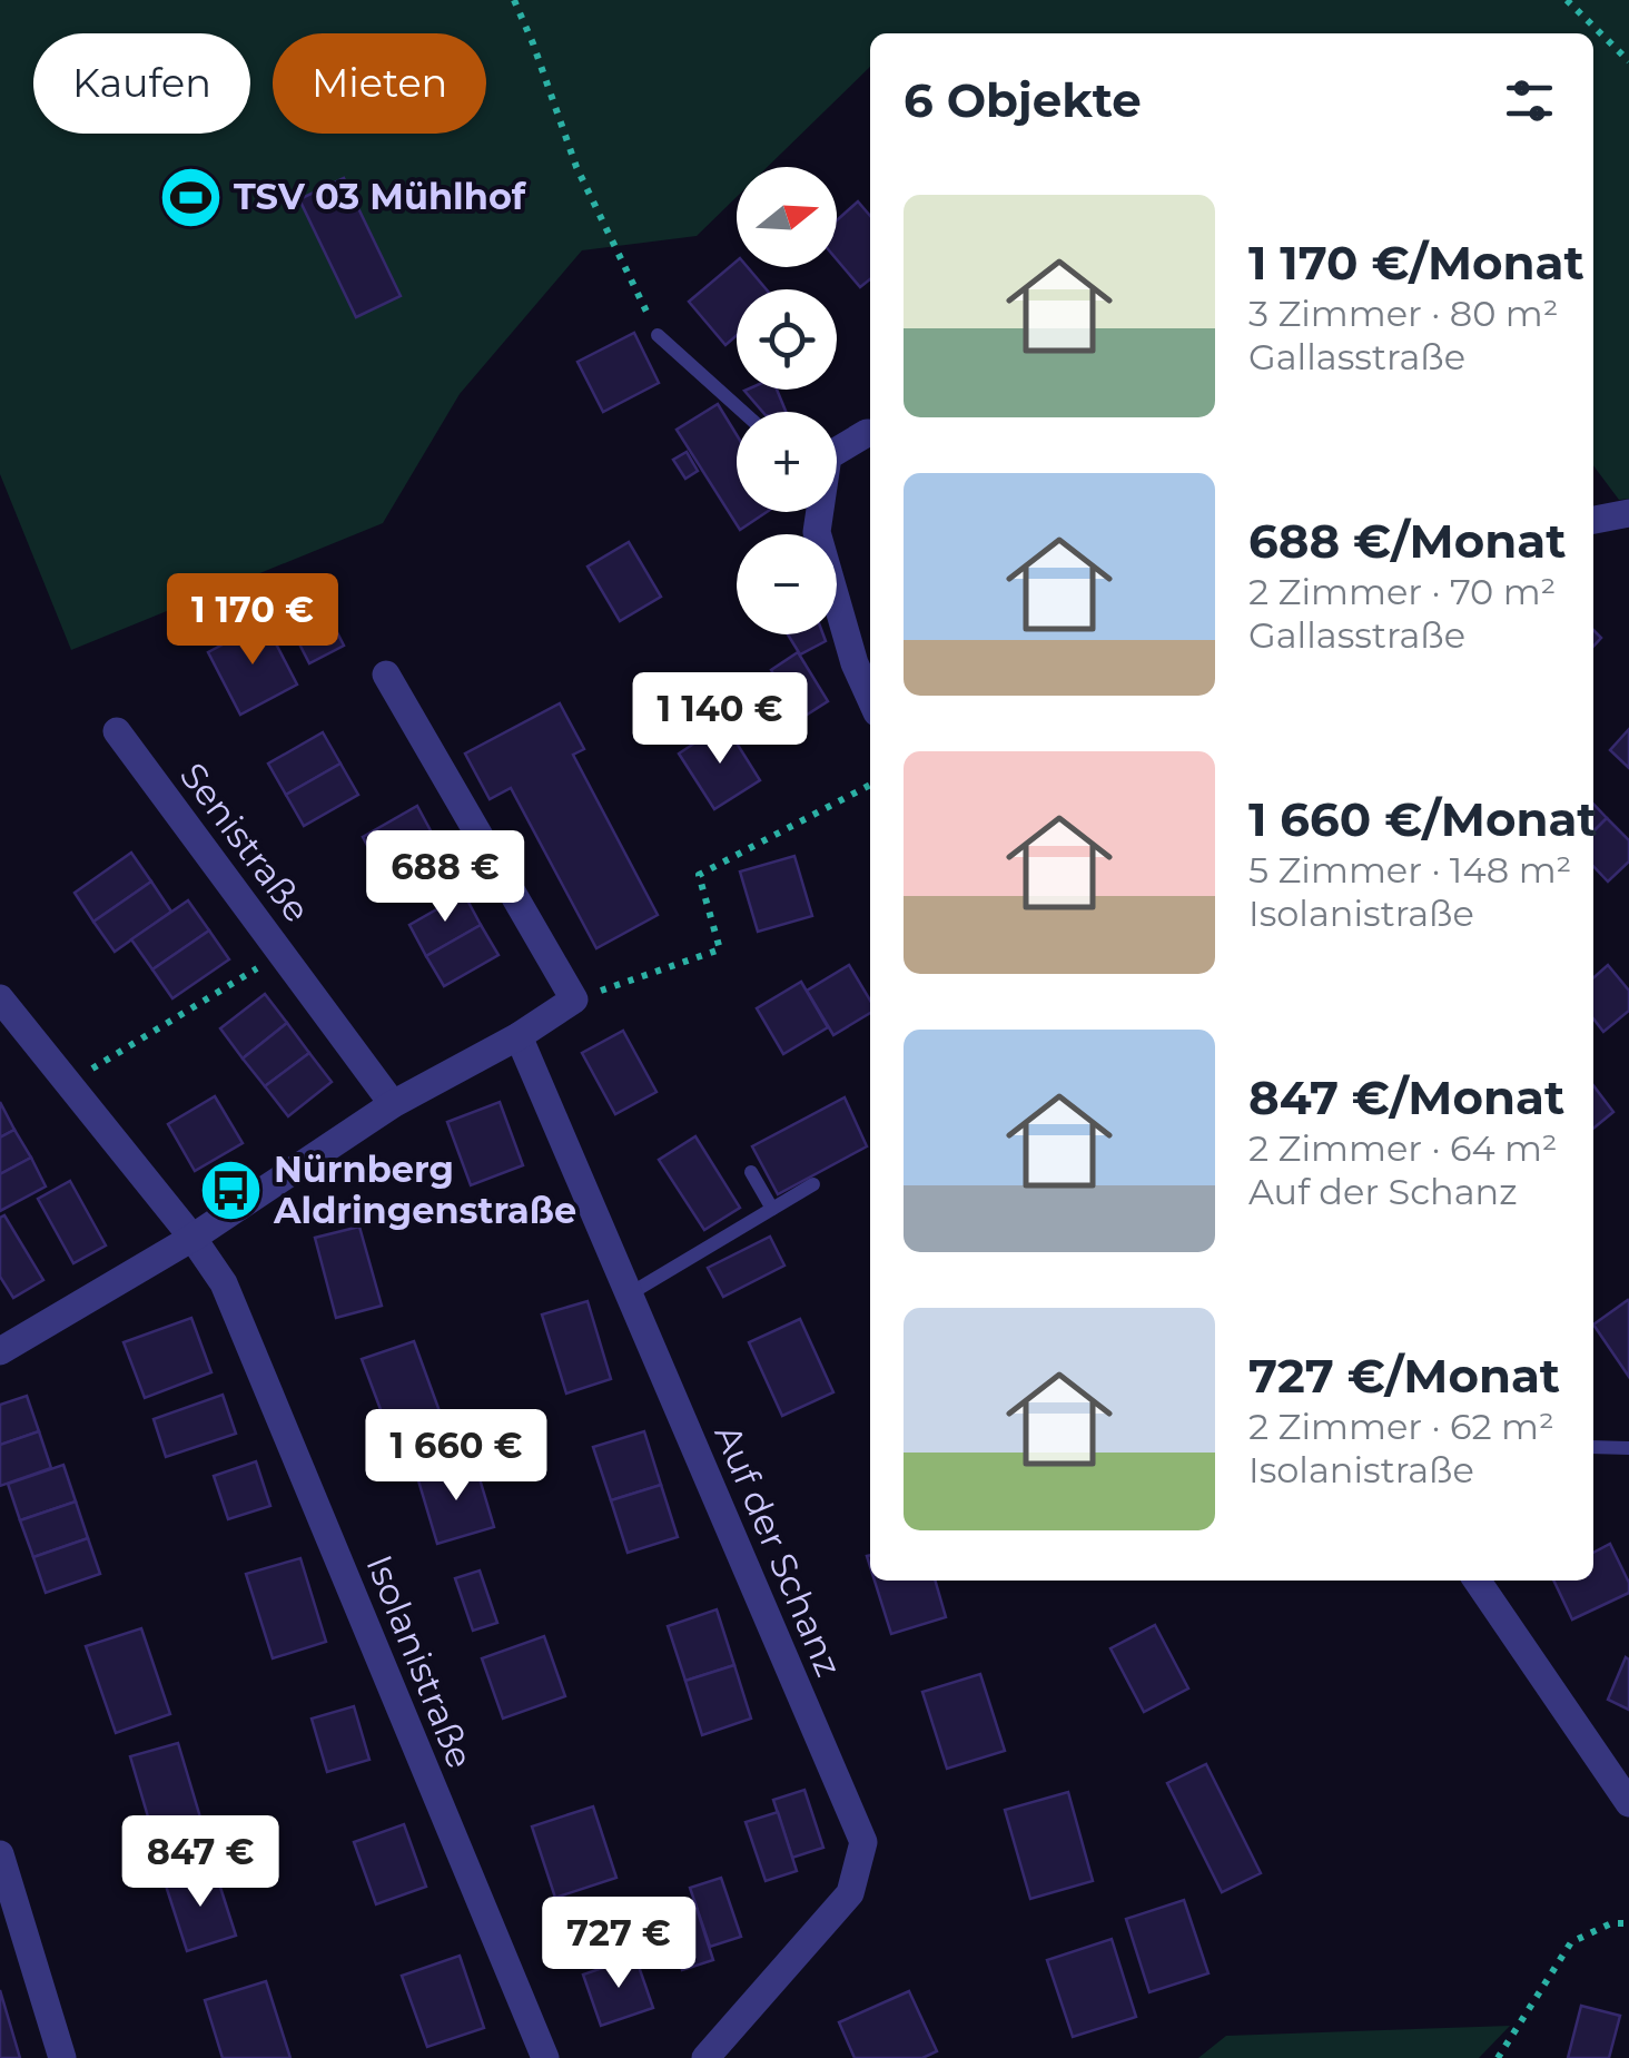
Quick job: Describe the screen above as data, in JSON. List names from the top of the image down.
{
  "streets": {
    "street": ["Senistraße", "Auf der Schanz", "Isolanistraße"]
  },
  "places": {
    "sports": ["TSV 03 Mühlhof"],
    "bus stop": ["Nürnberg Aldringenstraße"]
  },
  "north": "right",
  "page": {
    "chip": ["Kaufen", "Mieten"],
    "heading": "6 Objekte",
    "map_buttons": ["+", "−"],
    "list": [
      {
        "name": "1 170 €/Monat",
        "note": "3 Zimmer · 80 m² · Gallasstraße"
      },
      {
        "name": "688 €/Monat",
        "note": "2 Zimmer · 70 m² · Gallasstraße"
      },
      {
        "name": "1 660 €/Monat",
        "note": "5 Zimmer · 148 m² · Isolanistraße"
      },
      {
        "name": "847 €/Monat",
        "note": "2 Zimmer · 64 m² · Auf der Schanz"
      },
      {
        "name": "727 €/Monat",
        "note": "2 Zimmer · 62 m² · Isolanistraße"
      }
    ],
    "price": [
      "1 170 €",
      "1 140 €",
      "688 €",
      "1 660 €",
      "847 €",
      "727 €"
    ]
  }
}
